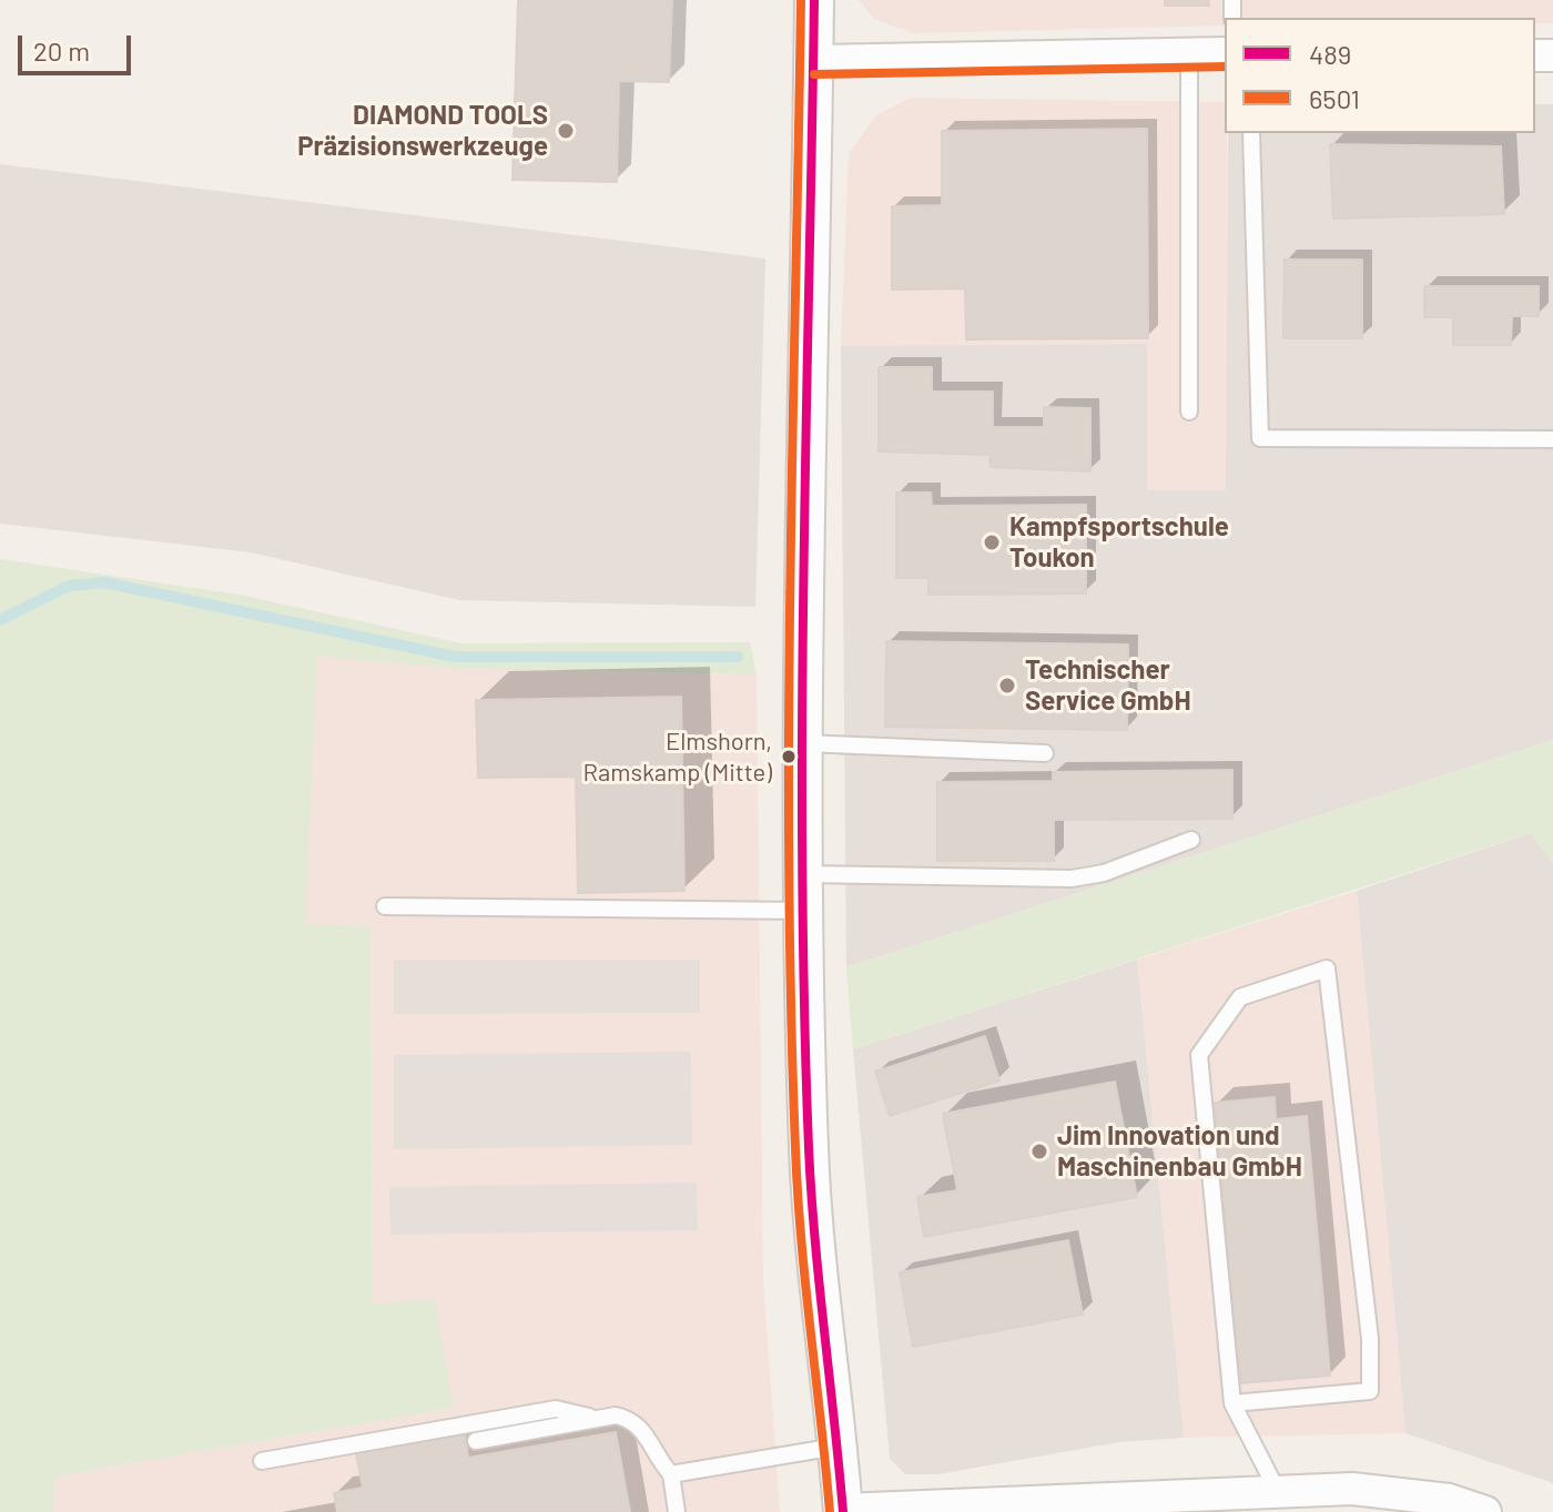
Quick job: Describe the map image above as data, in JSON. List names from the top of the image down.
{
  "places": [
    "DIAMOND TOOLS Präzisionswerkzeuge",
    "Kampfsportschule Toukon",
    "Technischer Service GmbH",
    "Elmshorn, Ramskamp (Mitte)",
    "Jim Innovation und Maschinenbau GmbH"
  ],
  "lines": ["transit line 489", "transit line 6501"],
  "legend": ["489", "6501"],
  "scale_bar": "20 m"
}
